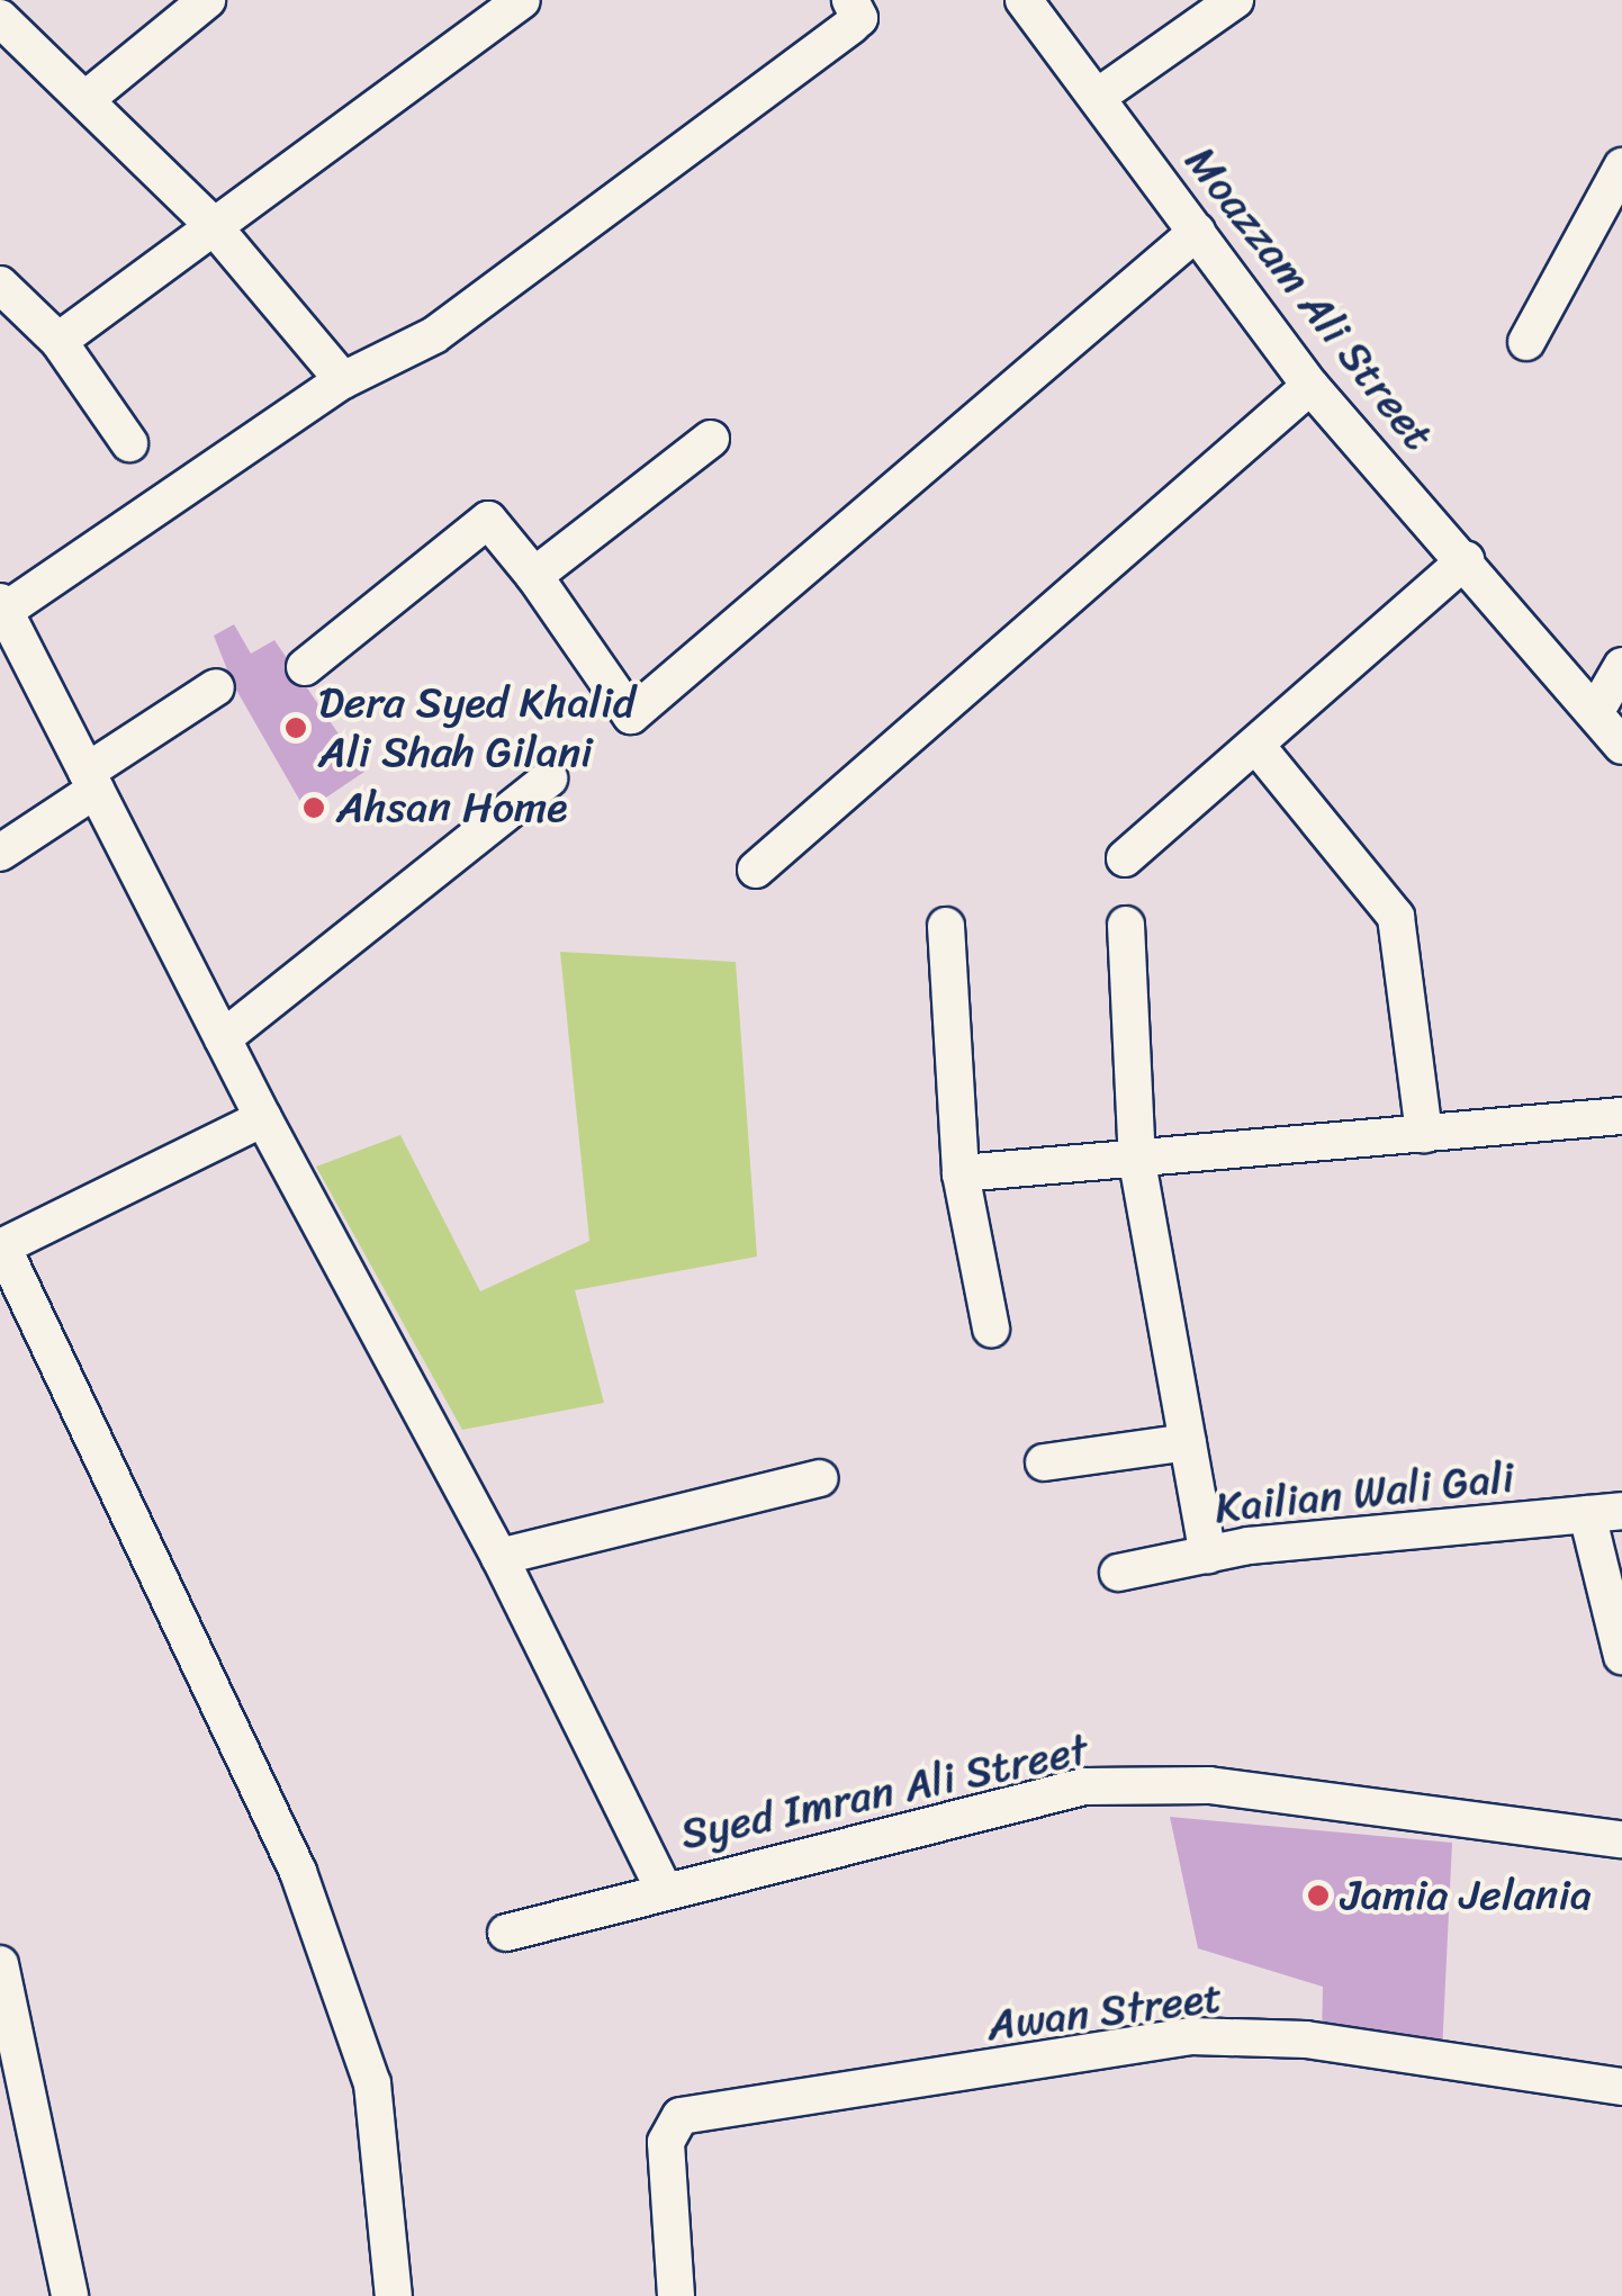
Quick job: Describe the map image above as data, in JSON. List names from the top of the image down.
{
  "streets": {
    "street": [
      "Moazzam Ali Street",
      "Kailian Wali Gali",
      "Syed Imran Ali Street",
      "Awan Street"
    ]
  },
  "places": ["Dera Syed Khalid Ali Shah Gilani", "Ahsan Home", "Jamia Jelania"]
}
